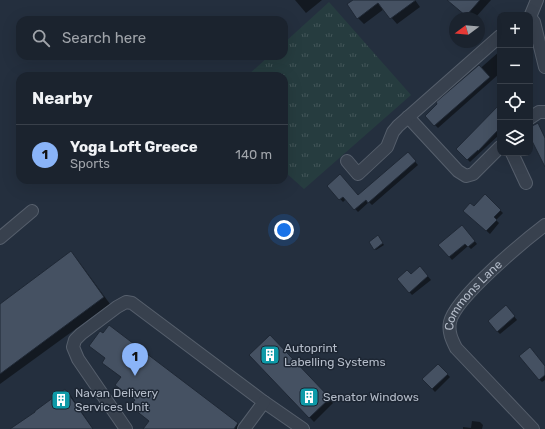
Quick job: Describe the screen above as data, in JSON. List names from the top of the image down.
{
  "streets": {
    "street": ["Commons Lane"]
  },
  "places": {
    "building": ["Autoprint Labelling Systems", "Senator Windows", "Navan Delivery Services Unit"]
  },
  "north": "left",
  "page": {
    "map_buttons": ["+", "−"],
    "search": "Search here",
    "heading": "Nearby",
    "list": [
      {
        "mark": "1",
        "name": "Yoga Loft Greece",
        "note": "Sports",
        "value": "140 m"
      }
    ],
    "pins": "1"
  }
}
